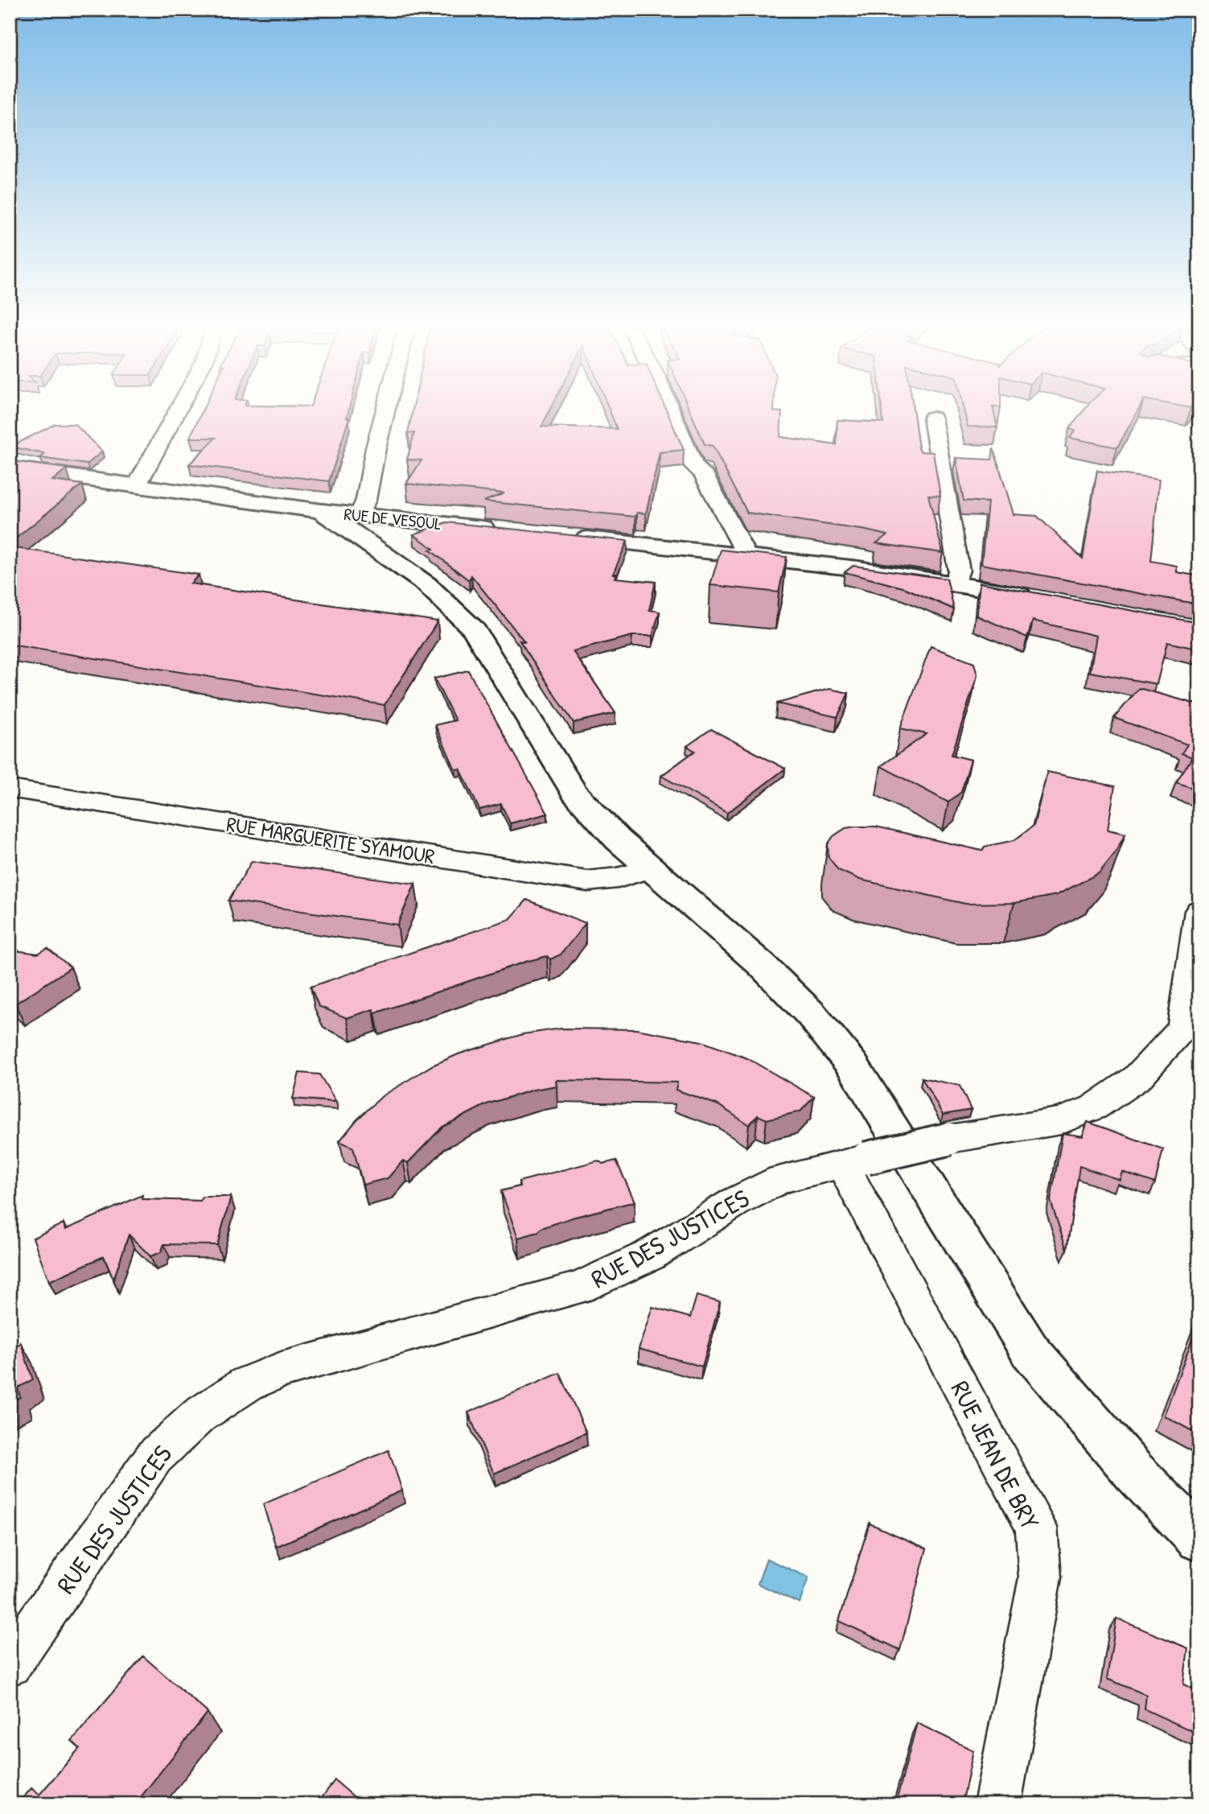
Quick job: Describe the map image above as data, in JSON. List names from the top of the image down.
{
  "streets": {
    "street": [
      "RUE DE VESOUL",
      "RUE MARGUERITE SYAMOUR",
      "RUE DES JUSTICES",
      "RUE JEAN DE BRY"
    ]
  },
  "crossings": [
    ["RUE DES JUSTICES", "RUE JEAN DE BRY"]
  ]
}
